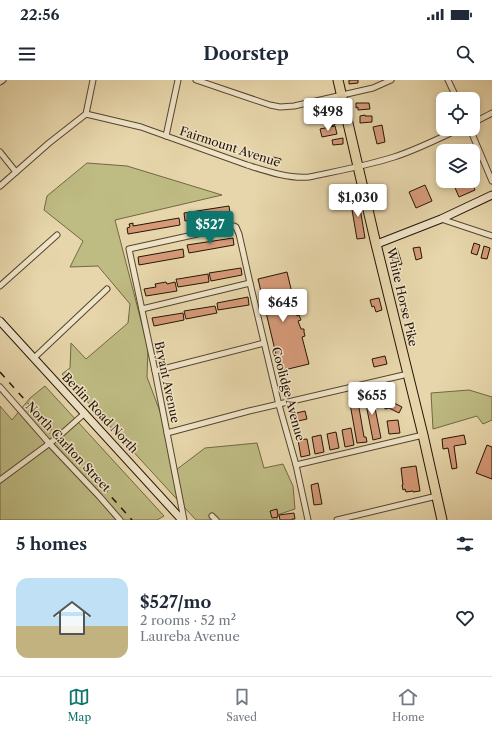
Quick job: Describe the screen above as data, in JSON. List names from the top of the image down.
{
  "streets": {
    "highway": ["White Horse Pike"],
    "street": [
      "Fairmount Avenue",
      "Bryant Avenue",
      "Coolidge Avenue",
      "Berlin Road North",
      "North Carlton Street"
    ]
  },
  "crossings": [
    ["Fairmount Avenue", "White Horse Pike"],
    ["Bryant Avenue", "Coolidge Avenue"],
    ["Bryant Avenue", "Berlin Road North"]
  ],
  "page": {
    "status": "22:56",
    "header": "Doorstep",
    "price": [
      "$498",
      "$1,030",
      "$527",
      "$645",
      "$655"
    ],
    "heading": "5 homes",
    "list": [
      {
        "name": "$527/mo",
        "note": "2 rooms · 52 m² · Laureba Avenue"
      }
    ],
    "tabs": ["Map", "Saved", "Home"]
  }
}
